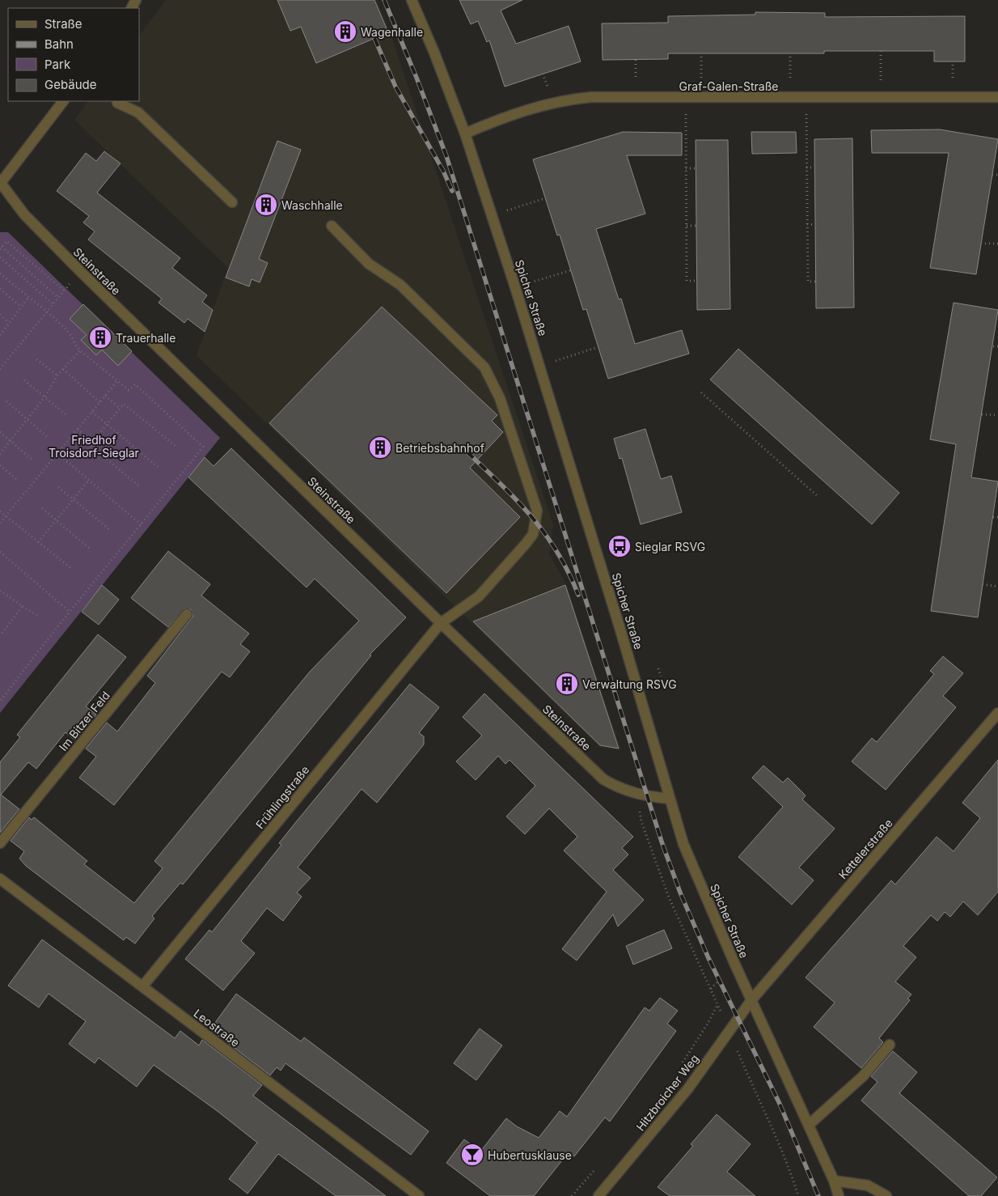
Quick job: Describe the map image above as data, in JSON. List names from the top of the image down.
{
  "streets": {
    "street": [
      "Graf-Galen-Straße",
      "Steinstraße",
      "Spicher Straße",
      "Im Bitzer Feld",
      "Frühlingstraße",
      "Kettelerstraße",
      "Leostraße",
      "Hitzbroicher Weg"
    ]
  },
  "crossings": [
    ["Graf-Galen-Straße", "Spicher Straße"],
    ["Steinstraße", "Spicher Straße"],
    ["Steinstraße", "Frühlingstraße"],
    ["Spicher Straße", "Kettelerstraße"],
    ["Spicher Straße", "Hitzbroicher Weg"],
    ["Frühlingstraße", "Leostraße"],
    ["Kettelerstraße", "Hitzbroicher Weg"]
  ],
  "parks": ["Friedhof Troisdorf-Sieglar"],
  "places": {
    "building": [
      "Wagenhalle",
      "Waschhalle",
      "Trauerhalle",
      "Betriebsbahnhof",
      "Verwaltung RSVG"
    ],
    "bus stop": ["Sieglar RSVG"],
    "bar": ["Hubertusklause"]
  },
  "legend": [
    "Straße",
    "Bahn",
    "Park",
    "Gebäude"
  ]
}
